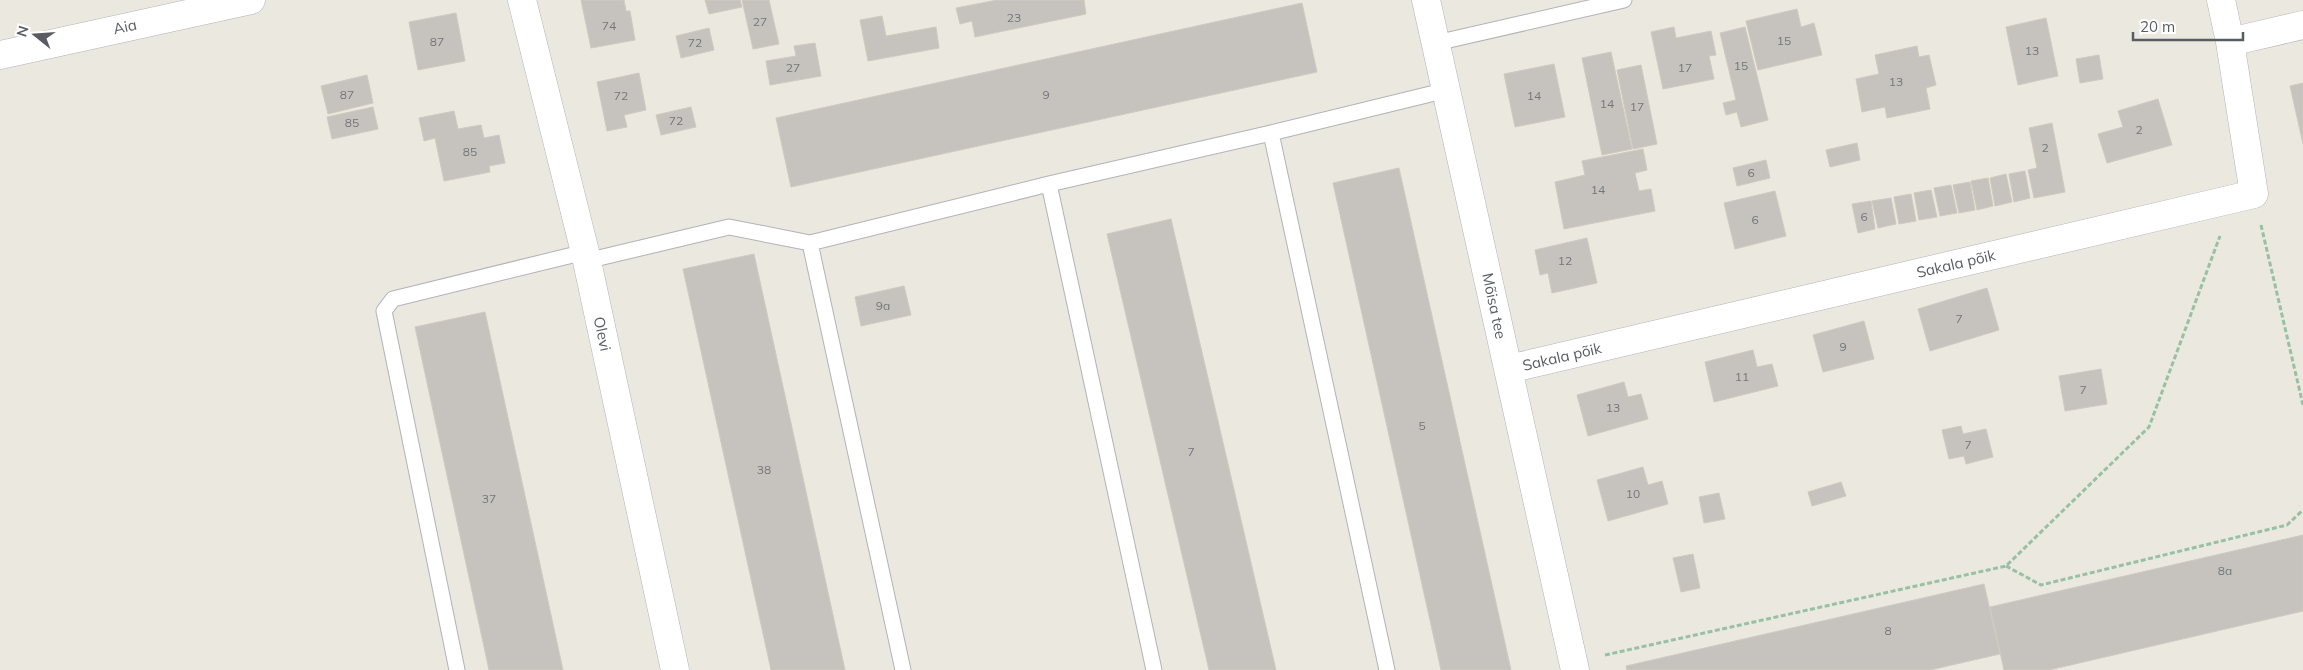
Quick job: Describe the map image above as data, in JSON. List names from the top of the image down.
{
  "streets": {
    "street": [
      "Aia",
      "Sakala põik",
      "Mõisa tee",
      "Olevi"
    ]
  },
  "crossings": [
    ["Sakala põik", "Mõisa tee"]
  ],
  "house_numbers": [
    "23",
    "27",
    "74",
    "15",
    "87",
    "72",
    "13",
    "15",
    "27",
    "17",
    "13",
    "87",
    "9",
    "72",
    "14",
    "14",
    "17",
    "72",
    "85",
    "2",
    "2",
    "85",
    "6",
    "14",
    "6",
    "6",
    "12",
    "9a",
    "7",
    "9",
    "11",
    "7",
    "13",
    "5",
    "7",
    "7",
    "38",
    "10",
    "37",
    "8a",
    "8"
  ],
  "scale_bar": "20 m",
  "north": "left"
}
